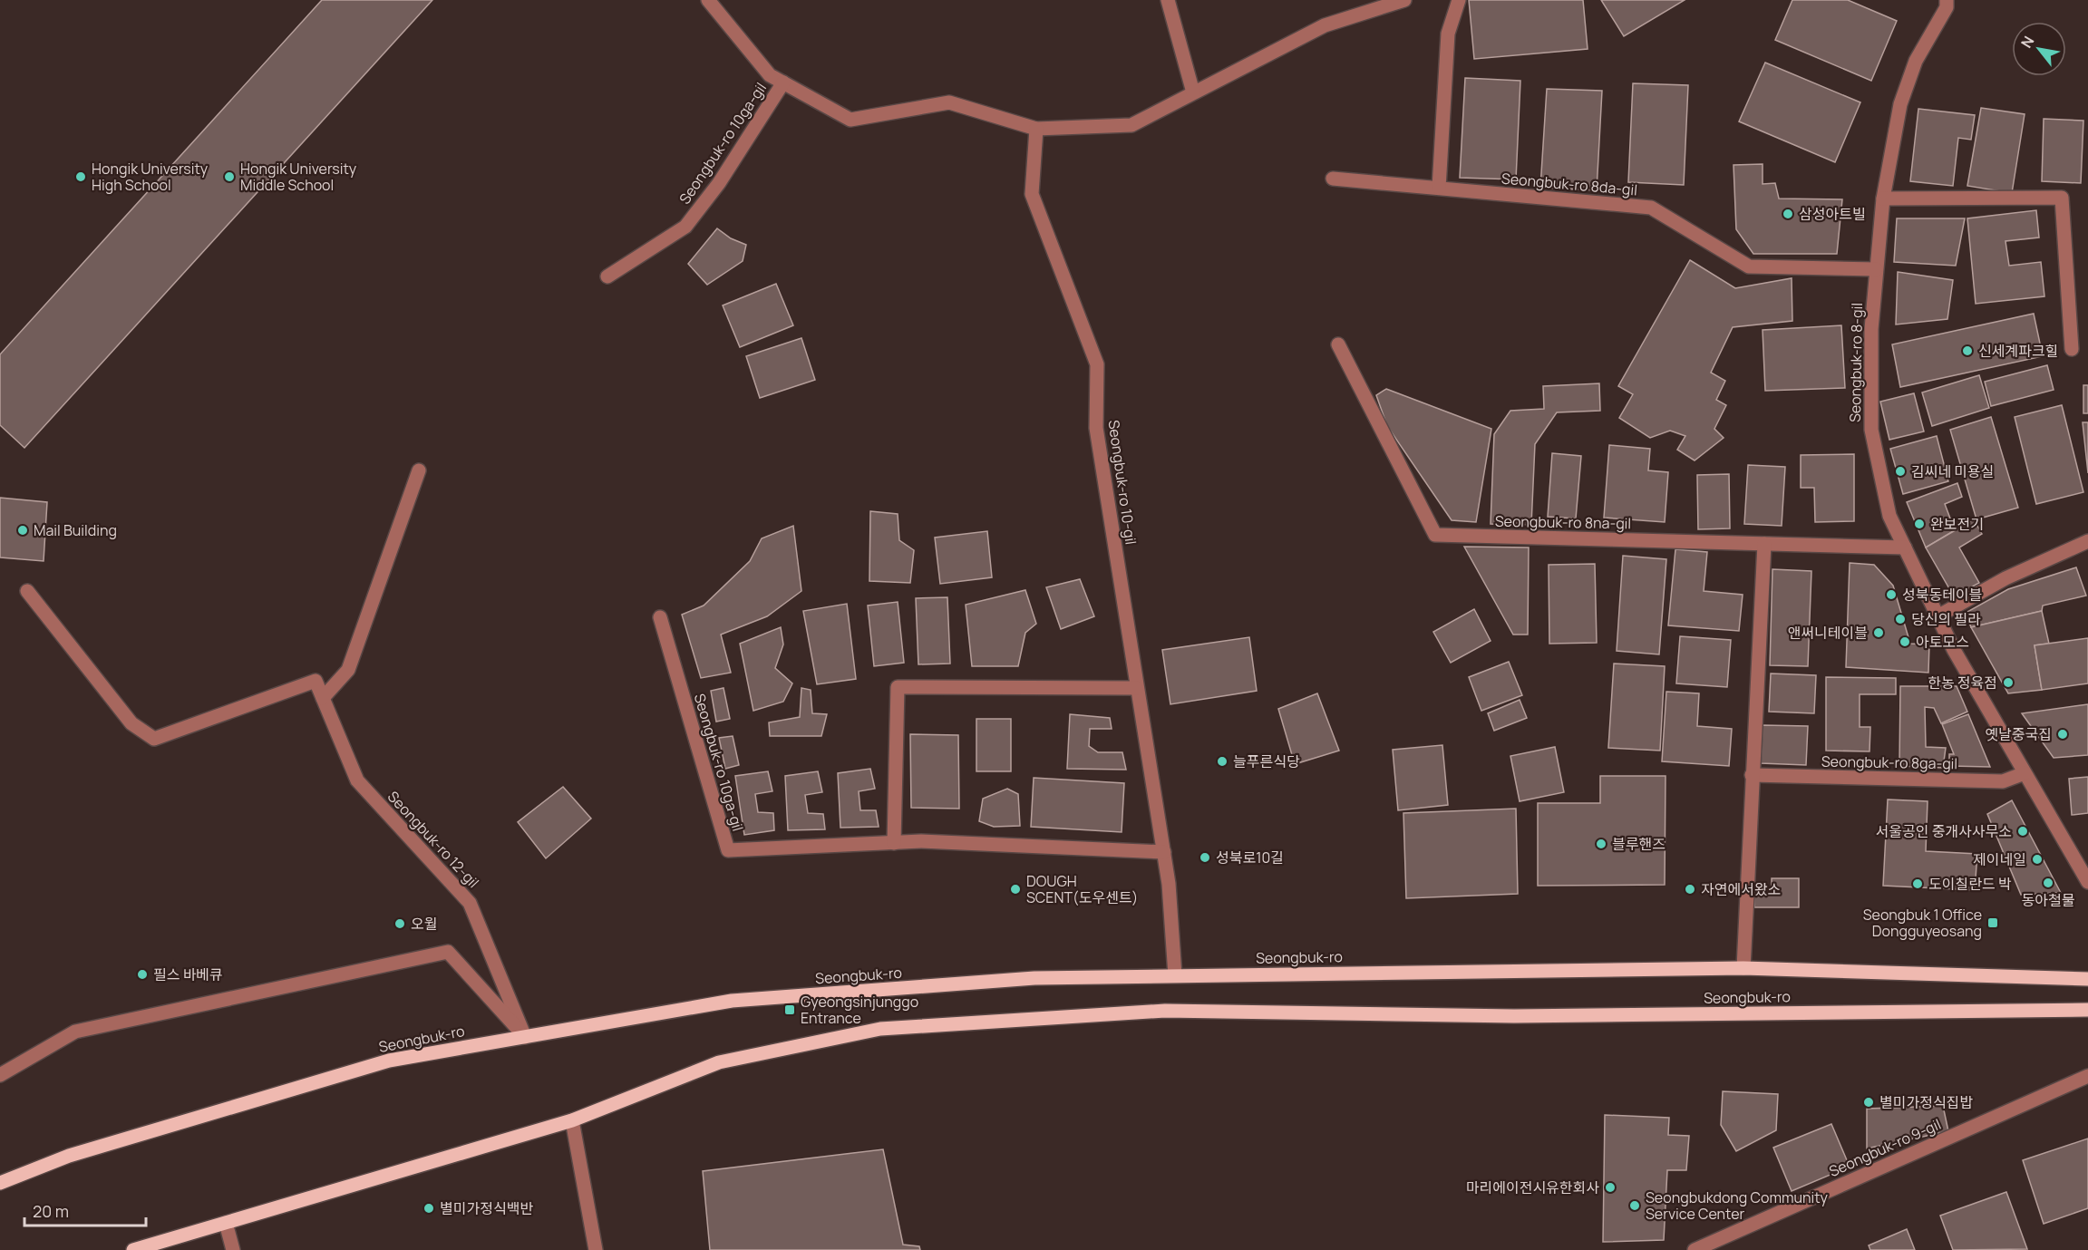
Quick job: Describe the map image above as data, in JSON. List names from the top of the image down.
{
  "streets": {
    "main road": ["Seongbuk-ro"],
    "street": [
      "Seongbuk-ro 10ga-gil",
      "Seongbuk-ro 8da-gil",
      "Seongbuk-ro 8-gil",
      "Seongbuk-ro 10-gil",
      "Seongbuk-ro 8na-gil",
      "Seongbuk-ro 8ga-gil",
      "Seongbuk-ro 12-gil",
      "Seongbuk-ro 9-gil"
    ]
  },
  "crossings": [
    ["Seongbuk-ro 10ga-gil", "Seongbuk-ro 10-gil"],
    ["Seongbuk-ro 8da-gil", "Seongbuk-ro 8-gil"],
    ["Seongbuk-ro 8-gil", "Seongbuk-ro 8na-gil"],
    ["Seongbuk-ro 8-gil", "Seongbuk-ro 8ga-gil"],
    ["Seongbuk-ro 10-gil", "Seongbuk-ro"],
    ["Seongbuk-ro 8na-gil", "Seongbuk-ro"],
    ["Seongbuk-ro 8ga-gil", "Seongbuk-ro"],
    ["Seongbuk-ro 12-gil", "Seongbuk-ro"]
  ],
  "places": {
    "other": [
      "Hongik University High School",
      "Hongik University Middle School",
      "삼성아트빌",
      "신세계파크힐",
      "김씨네 미용실",
      "완보전기",
      "Mail Building",
      "성북동테이블",
      "당신의 필라",
      "앤써니테이블",
      "아토모스",
      "한농 정육점",
      "옛날중국집",
      "늘푸른식당",
      "서울공인 중개사사무소",
      "블루핸즈",
      "성북로10길",
      "제이네일",
      "동아철물",
      "도이칠란드 박",
      "DOUGH SCENT(도우센트)",
      "자연에서왔소",
      "오월",
      "필스 바베큐",
      "별미가정식집밥",
      "마리에이전시유한회사",
      "Seongbukdong Community Service Center",
      "별미가정식백반"
    ],
    "transit": ["Seongbuk 1 Office Dongguyeosang", "Gyeongsinjunggo Entrance"]
  },
  "scale_bar": "20 m",
  "north": "top left"
}
